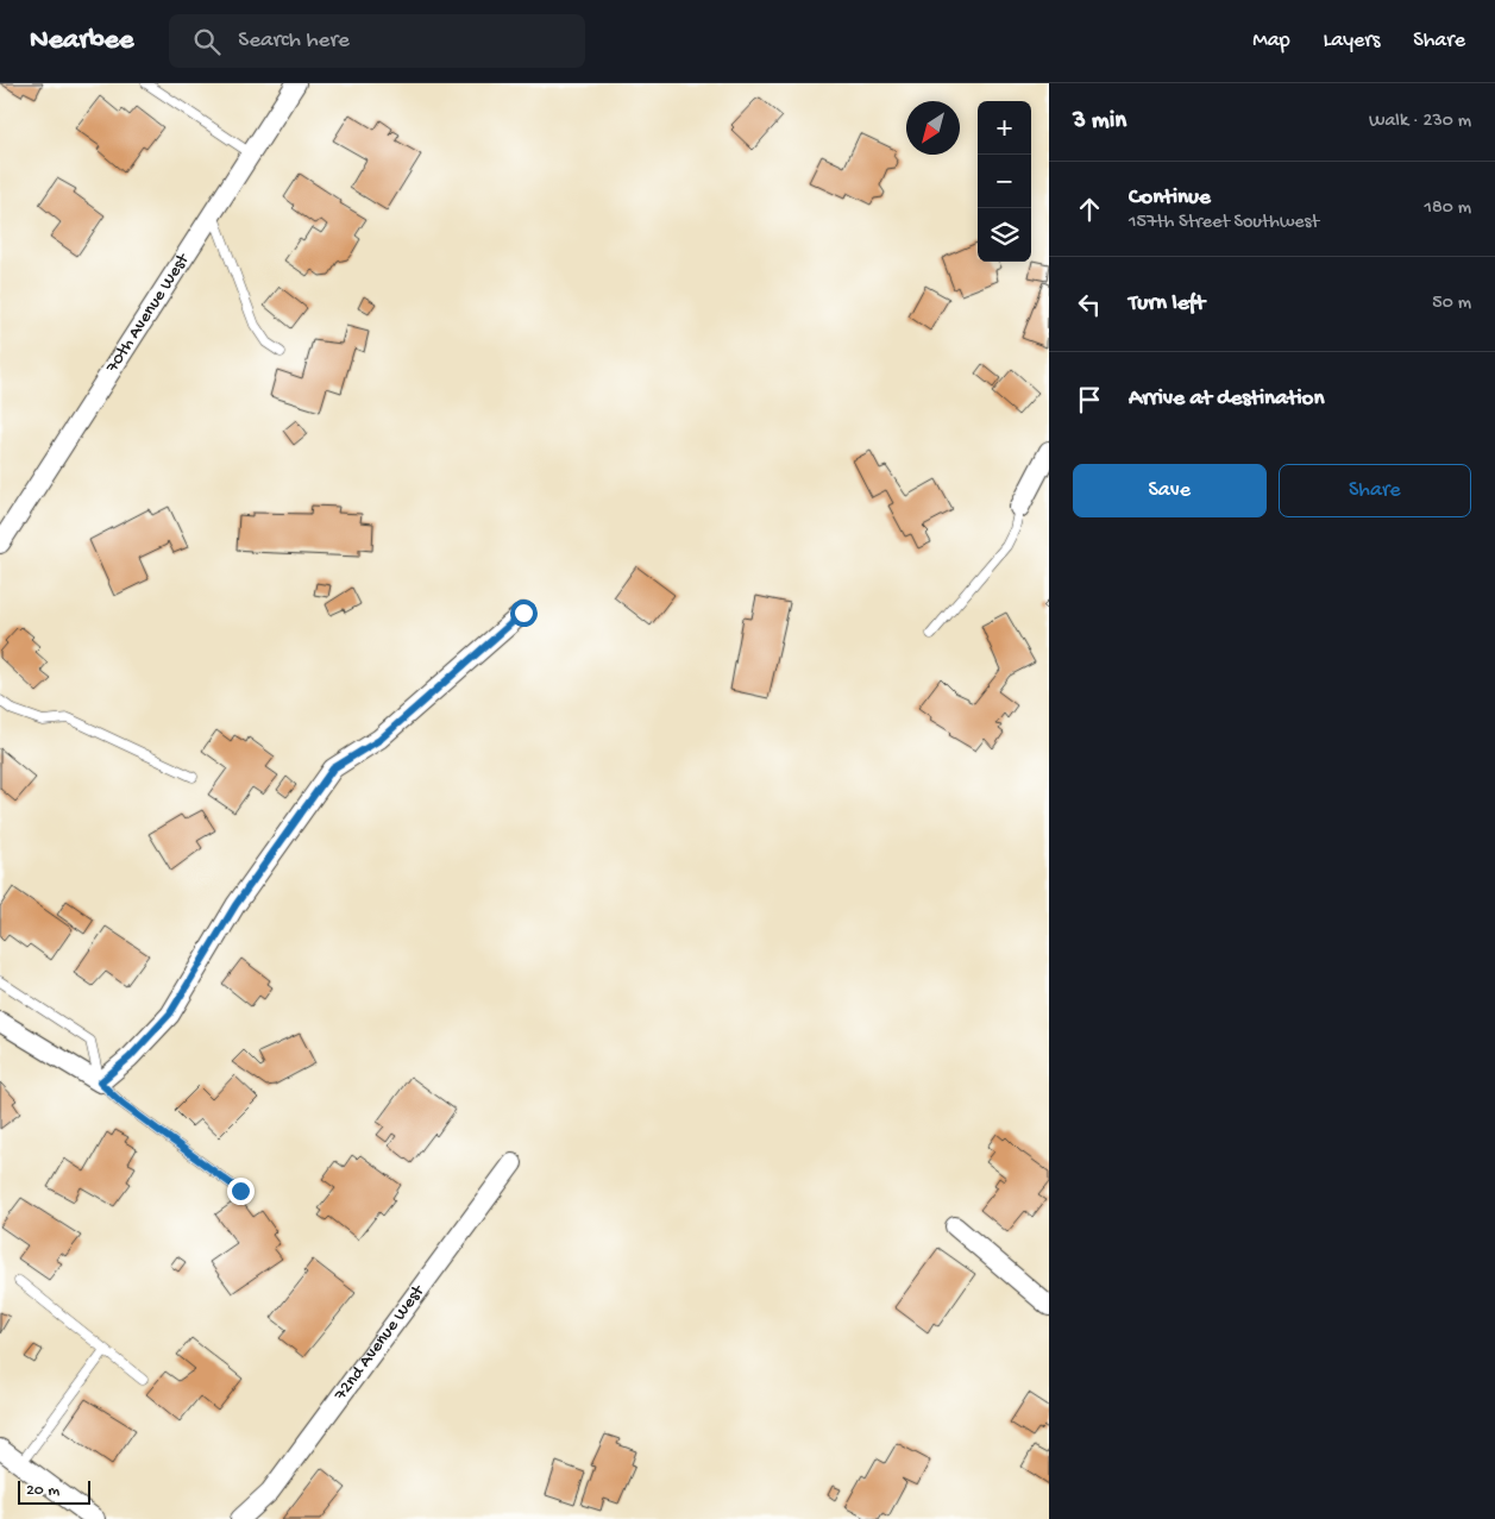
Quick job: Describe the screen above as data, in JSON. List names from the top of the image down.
{
  "streets": {
    "street": ["70th Avenue West", "72nd Avenue West"]
  },
  "scale_bar": "20 m",
  "north": "bottom left",
  "page": {
    "header": "Nearbee",
    "search": "Search here",
    "nav": ["Map", "Layers", "Share"],
    "heading": ["3 min", "Walk · 230 m"],
    "map_buttons": ["+", "−"],
    "list": [
      ["Continue", "157th Street Southwest", "180 m"],
      ["Turn left", "50 m"],
      "Arrive at destination"
    ],
    "buttons": ["Save", "Share"],
    "scale": "20 m"
  }
}
